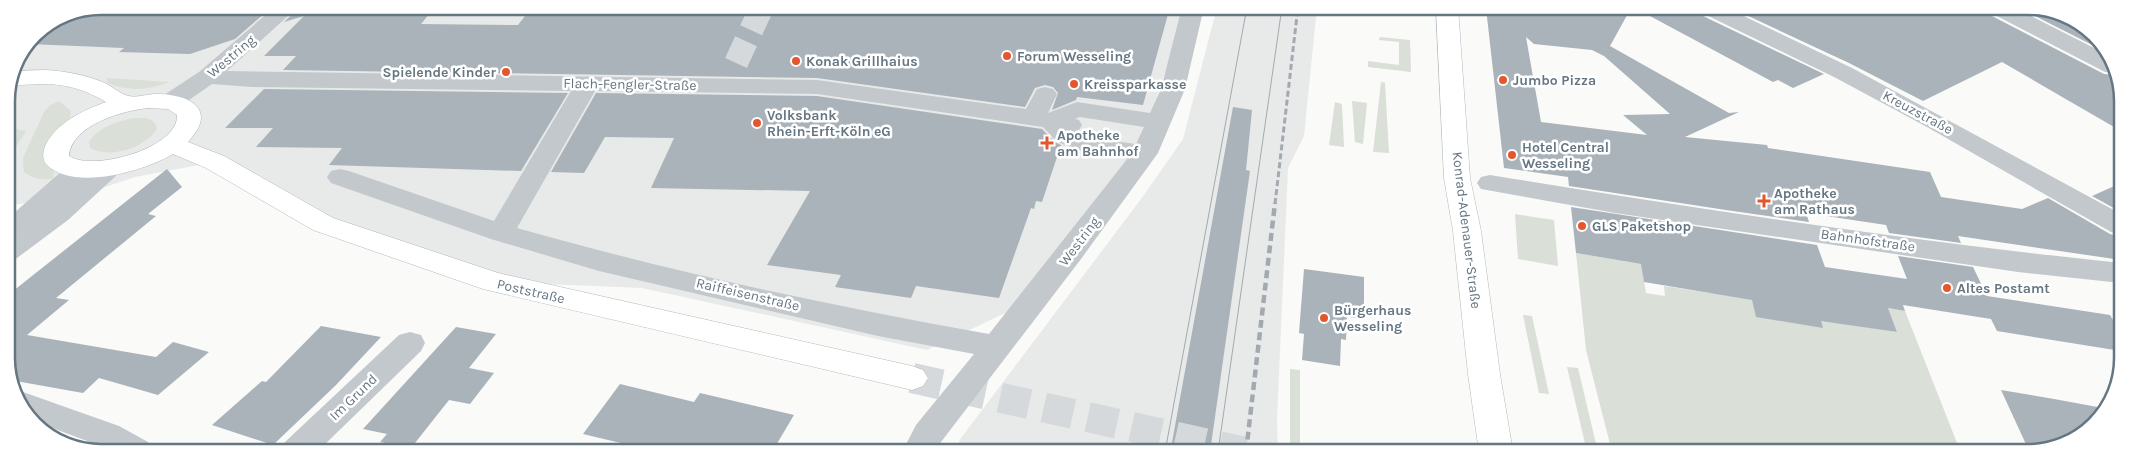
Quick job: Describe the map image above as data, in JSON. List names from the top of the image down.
{
  "streets": {
    "street": [
      "Westring",
      "Flach-Fengler-Straße",
      "Kreuzstraße",
      "Konrad-Adenauer-Straße",
      "Bahnhofstraße",
      "Poststraße",
      "Raiffeisenstraße",
      "Im Grund"
    ]
  },
  "crossings": [
    ["Westring", "Flach-Fengler-Straße"],
    ["Westring", "Raiffeisenstraße"]
  ],
  "places": {
    "other": [
      "Forum Wesseling",
      "Konak Grillhaius",
      "Spielende Kinder",
      "Jumbo Pizza",
      "Kreissparkasse",
      "Volksbank Rhein-Erft-Köln eG",
      "Hotel Central Wesseling",
      "GLS Paketshop",
      "Altes Postamt",
      "Bürgerhaus Wesseling"
    ],
    "health": ["Apotheke am Bahnhof", "Apotheke am Rathaus"]
  }
}
